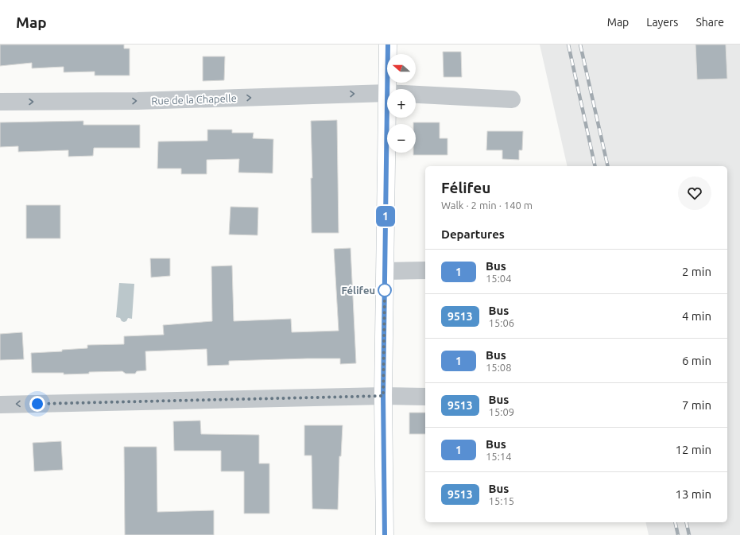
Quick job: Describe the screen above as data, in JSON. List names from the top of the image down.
{
  "streets": {
    "street": ["Rue de la Chapelle"]
  },
  "one_way": ["Rue de la Chapelle"],
  "places": ["Félifeu"],
  "lines": ["bus line 1"],
  "north": "left",
  "page": {
    "header": "Map",
    "nav": ["Map", "Layers", "Share"],
    "on_map": "1",
    "map_buttons": ["+", "−"],
    "heading": [
      ["Félifeu", "Walk · 2 min · 140 m"],
      "Departures"
    ],
    "list": [
      {
        "mark": "1",
        "name": "Bus",
        "note": "15:04",
        "value": "2 min"
      },
      {
        "mark": "9513",
        "name": "Bus",
        "note": "15:06",
        "value": "4 min"
      },
      {
        "mark": "1",
        "name": "Bus",
        "note": "15:08",
        "value": "6 min"
      },
      {
        "mark": "9513",
        "name": "Bus",
        "note": "15:09",
        "value": "7 min"
      },
      {
        "mark": "1",
        "name": "Bus",
        "note": "15:14",
        "value": "12 min"
      },
      {
        "mark": "9513",
        "name": "Bus",
        "note": "15:15",
        "value": "13 min"
      }
    ]
  }
}
